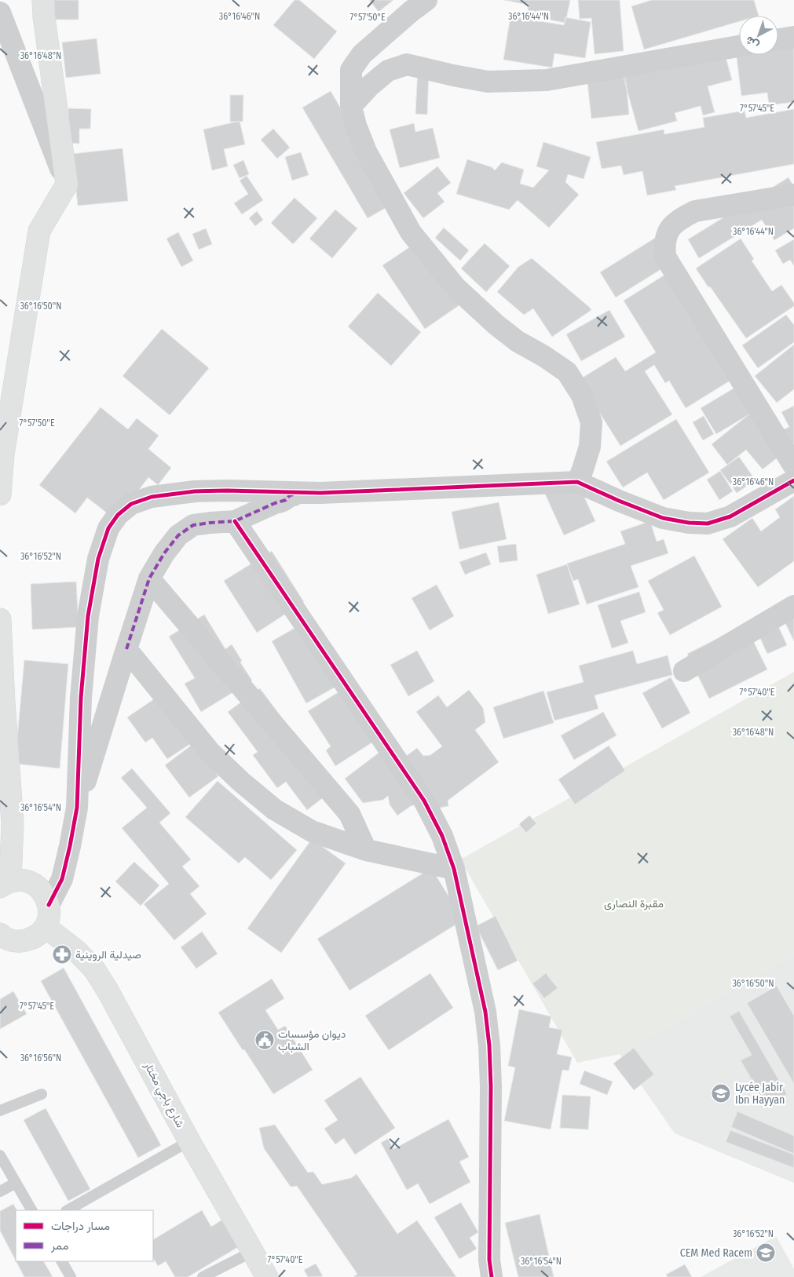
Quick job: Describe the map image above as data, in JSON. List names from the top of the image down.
{
  "streets": {
    "street": ["شارع باجي مختار"]
  },
  "parks": ["مقبرة النصارى"],
  "places": {
    "pharmacy": ["صيدلية الروينية"],
    "public building": ["ديوان مؤسسات الشباب"],
    "school or university": ["Lycée Jabir Ibn Hayyan", "CEM Med Racem"]
  },
  "legend": ["مسار دراجات", "ممر"],
  "north": "bottom left",
  "coordinates": [
    "36°16'46\"N",
    "36°16'44\"N",
    "7°57'50\"E",
    "36°16'48\"N",
    "7°57'45\"E",
    "36°16'50\"N",
    "36°16'52\"N",
    "7°57'40\"E",
    "36°16'54\"N",
    "36°16'56\"N"
  ]
}
